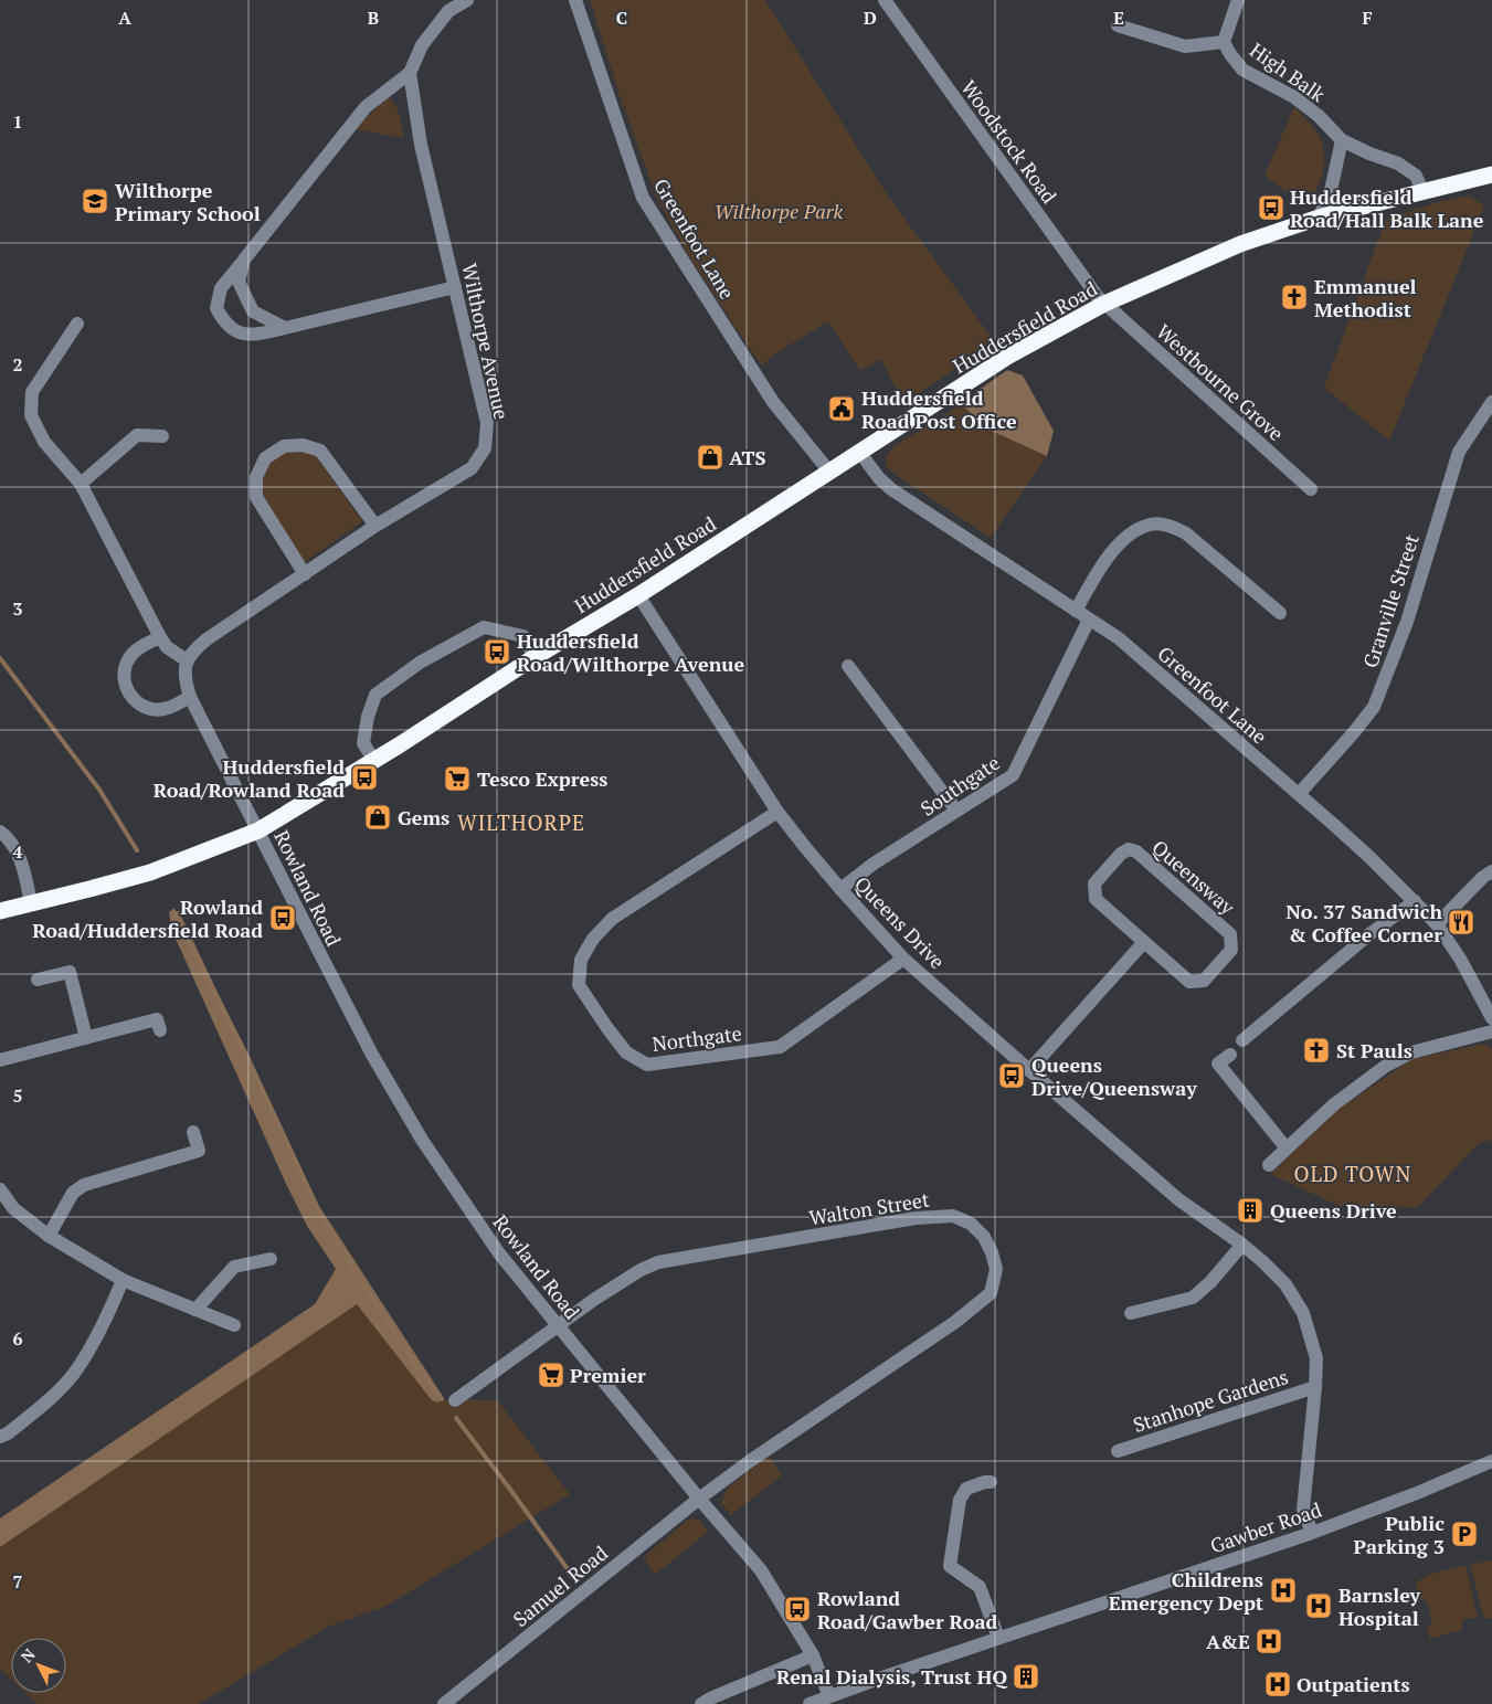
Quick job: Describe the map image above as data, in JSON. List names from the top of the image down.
{
  "streets": {
    "highway": ["Huddersfield Road"],
    "street": [
      "High Balk",
      "Woodstock Road",
      "Greenfoot Lane",
      "Wilthorpe Avenue",
      "Westbourne Grove",
      "Granville Street",
      "Southgate",
      "Queensway",
      "Rowland Road",
      "Queens Drive",
      "Northgate",
      "Walton Street",
      "Stanhope Gardens",
      "Gawber Road",
      "Samuel Road"
    ]
  },
  "crossings": [
    ["High Balk", "Huddersfield Road"],
    ["Woodstock Road", "Huddersfield Road"],
    ["Woodstock Road", "Westbourne Grove"],
    ["Greenfoot Lane", "Huddersfield Road"],
    ["Greenfoot Lane", "Granville Street"],
    ["Greenfoot Lane", "Southgate"],
    ["Huddersfield Road", "Westbourne Grove"],
    ["Huddersfield Road", "Rowland Road"],
    ["Huddersfield Road", "Queens Drive"],
    ["Southgate", "Queens Drive"],
    ["Rowland Road", "Walton Street"],
    ["Rowland Road", "Gawber Road"],
    ["Rowland Road", "Samuel Road"],
    ["Queens Drive", "Northgate"],
    ["Queens Drive", "Stanhope Gardens"],
    ["Queens Drive", "Gawber Road"],
    ["Walton Street", "Samuel Road"]
  ],
  "districts": ["WILTHORPE", "OLD TOWN"],
  "parks": ["Wilthorpe Park"],
  "places": {
    "school or university": ["Wilthorpe Primary School"],
    "bus stop": [
      "Huddersfield Road/Hall Balk Lane",
      "Huddersfield Road/Wilthorpe Avenue",
      "Huddersfield Road/Rowland Road",
      "Rowland Road/Huddersfield Road",
      "Queens Drive/Queensway",
      "Rowland Road/Gawber Road"
    ],
    "church": ["Emmanuel Methodist", "St Pauls"],
    "public building": ["Huddersfield Road Post Office"],
    "shop": ["ATS", "Gems"],
    "supermarket": ["Tesco Express", "Premier"],
    "restaurant": ["No. 37 Sandwich & Coffee Corner"],
    "building": ["Queens Drive", "Renal Dialysis, Trust HQ"],
    "parking": ["Public Parking 3"],
    "hospital": [
      "Childrens Emergency Dept",
      "Barnsley Hospital",
      "A&E",
      "Outpatients"
    ]
  },
  "north": "top left",
  "grid": {
    "columns": [
      "A",
      "B",
      "C",
      "D",
      "E",
      "F"
    ],
    "rows": [
      "1",
      "2",
      "3",
      "4",
      "5",
      "6",
      "7"
    ]
  }
}
